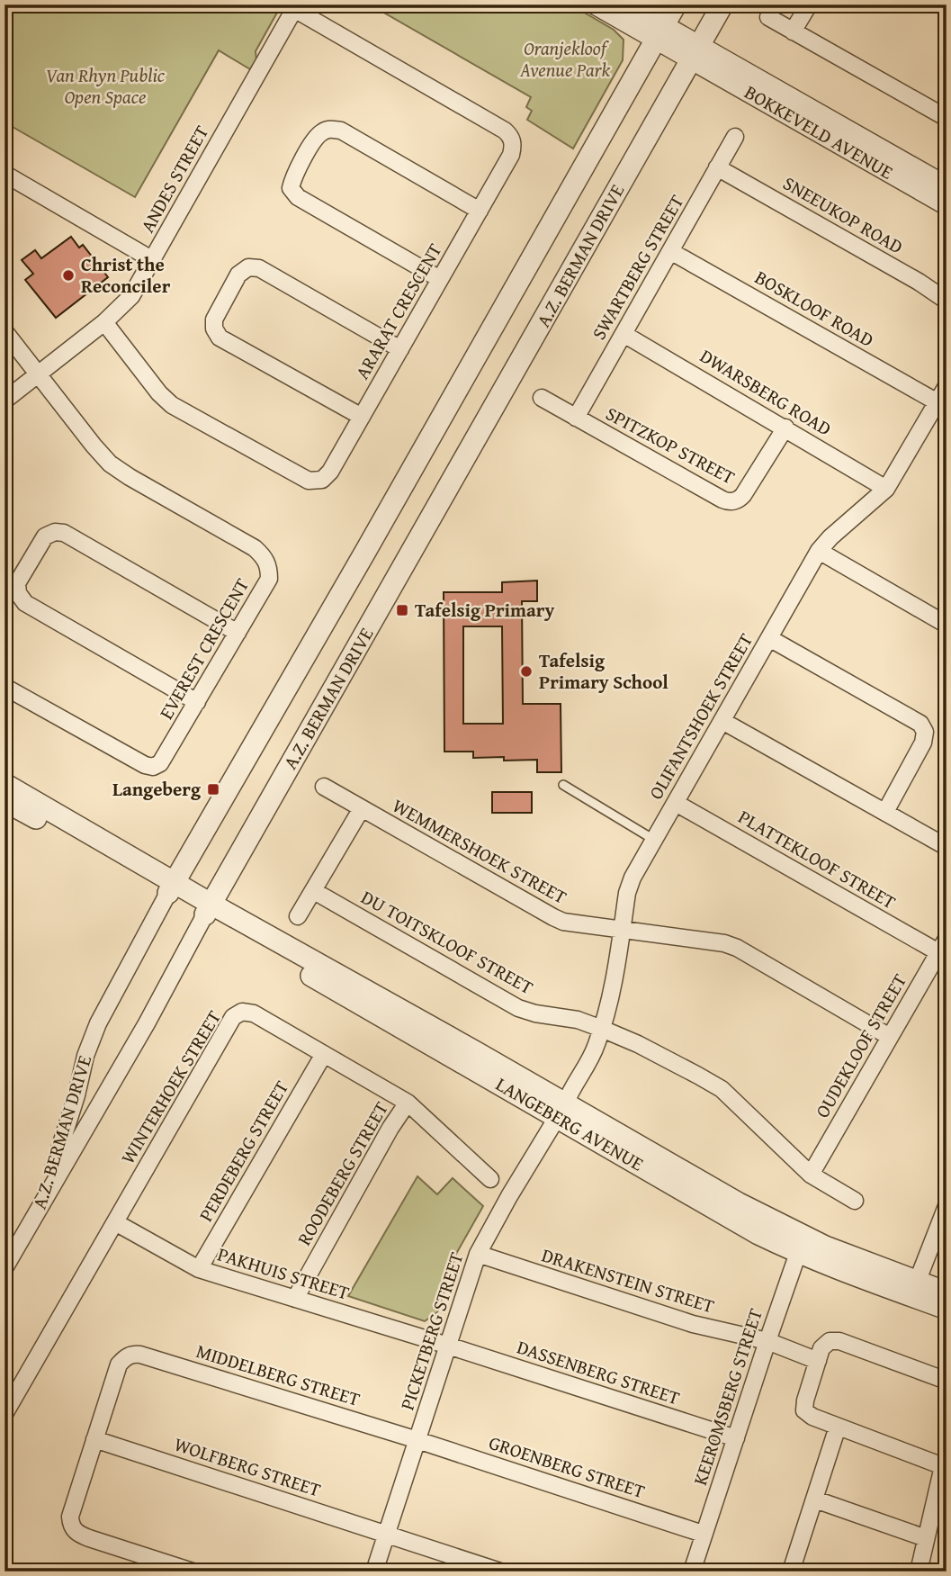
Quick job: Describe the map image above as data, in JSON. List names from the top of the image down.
{
  "streets": {
    "street": [
      "BOKKEVELD AVENUE",
      "ANDES STREET",
      "SNEEUKOP ROAD",
      "A.Z. BERMAN DRIVE",
      "SWARTBERG STREET",
      "BOSKLOOF ROAD",
      "ARARAT CRESCENT",
      "DWARSBERG ROAD",
      "SPITZKOP STREET",
      "EVEREST CRESCENT",
      "OLIFANTSHOEK STREET",
      "WEMMERSHOEK STREET",
      "PLATTEKLOOF STREET",
      "DU TOITSKLOOF STREET",
      "OUDEKLOOF STREET",
      "WINTERHOEK STREET",
      "LANGEBERG AVENUE",
      "PERDEBERG STREET",
      "ROODEBERG STREET",
      "PAKHUIS STREET",
      "DRAKENSTEIN STREET",
      "PICKETBERG STREET",
      "DASSENBERG STREET",
      "MIDDELBERG STREET",
      "KEEROMSBERG STREET",
      "WOLFBERG STREET",
      "GROENBERG STREET"
    ]
  },
  "crossings": [
    ["BOKKEVELD AVENUE", "A.Z. BERMAN DRIVE"],
    ["ANDES STREET", "ARARAT CRESCENT"],
    ["ANDES STREET", "EVEREST CRESCENT"],
    ["SNEEUKOP ROAD", "SWARTBERG STREET"],
    ["A.Z. BERMAN DRIVE", "LANGEBERG AVENUE"],
    ["SWARTBERG STREET", "BOSKLOOF ROAD"],
    ["SWARTBERG STREET", "DWARSBERG ROAD"],
    ["SWARTBERG STREET", "SPITZKOP STREET"],
    ["BOSKLOOF ROAD", "OLIFANTSHOEK STREET"],
    ["DWARSBERG ROAD", "SPITZKOP STREET"],
    ["DWARSBERG ROAD", "OLIFANTSHOEK STREET"],
    ["OLIFANTSHOEK STREET", "WEMMERSHOEK STREET"],
    ["OLIFANTSHOEK STREET", "PLATTEKLOOF STREET"],
    ["OLIFANTSHOEK STREET", "DU TOITSKLOOF STREET"],
    ["OLIFANTSHOEK STREET", "LANGEBERG AVENUE"],
    ["OLIFANTSHOEK STREET", "PICKETBERG STREET"],
    ["WEMMERSHOEK STREET", "OUDEKLOOF STREET"],
    ["PLATTEKLOOF STREET", "OUDEKLOOF STREET"],
    ["DU TOITSKLOOF STREET", "OUDEKLOOF STREET"],
    ["WINTERHOEK STREET", "PERDEBERG STREET"],
    ["WINTERHOEK STREET", "ROODEBERG STREET"],
    ["WINTERHOEK STREET", "PAKHUIS STREET"],
    ["LANGEBERG AVENUE", "PICKETBERG STREET"],
    ["LANGEBERG AVENUE", "KEEROMSBERG STREET"],
    ["PERDEBERG STREET", "PAKHUIS STREET"],
    ["ROODEBERG STREET", "PAKHUIS STREET"],
    ["PAKHUIS STREET", "PICKETBERG STREET"],
    ["PAKHUIS STREET", "DASSENBERG STREET"],
    ["DRAKENSTEIN STREET", "PICKETBERG STREET"],
    ["DRAKENSTEIN STREET", "KEEROMSBERG STREET"],
    ["PICKETBERG STREET", "DASSENBERG STREET"],
    ["PICKETBERG STREET", "MIDDELBERG STREET"],
    ["PICKETBERG STREET", "WOLFBERG STREET"],
    ["PICKETBERG STREET", "GROENBERG STREET"],
    ["DASSENBERG STREET", "KEEROMSBERG STREET"],
    ["MIDDELBERG STREET", "WOLFBERG STREET"],
    ["MIDDELBERG STREET", "GROENBERG STREET"],
    ["KEEROMSBERG STREET", "GROENBERG STREET"]
  ],
  "parks": ["Oranjekloof Avenue Park", "Van Rhyn Public Open Space"],
  "places": {
    "other": ["Christ the Reconciler", "Tafelsig Primary School"],
    "transit": ["Tafelsig Primary", "Langeberg"]
  }
}
